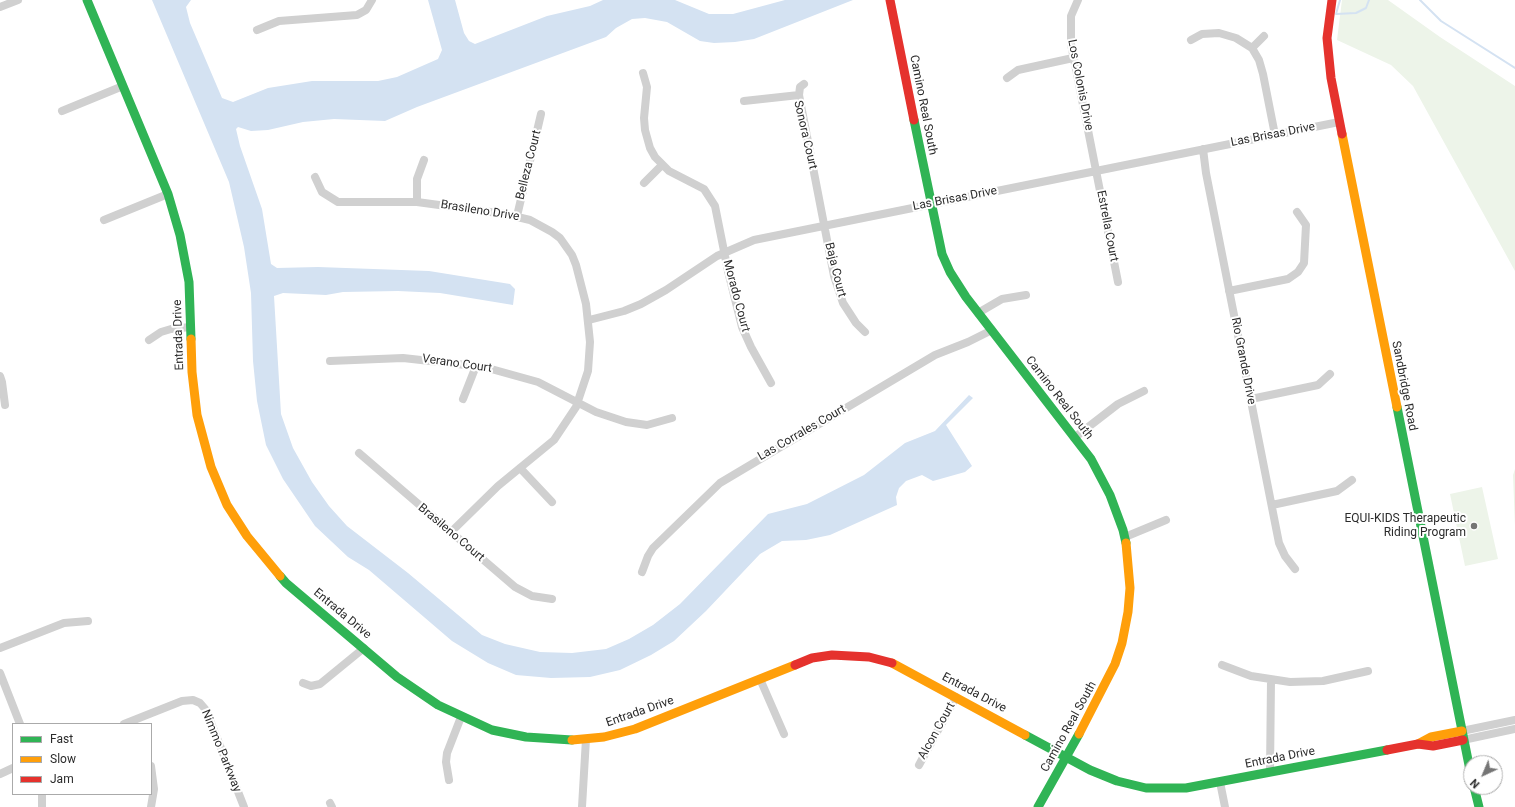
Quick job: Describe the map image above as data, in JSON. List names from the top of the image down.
{
  "streets": {
    "street": [
      "Los Colonis Drive",
      "Camino Real South",
      "Sonora Court",
      "Las Brisas Drive",
      "Belleza Court",
      "Brasileno Drive",
      "Estrella Court",
      "Baja Court",
      "Morado Court",
      "Entrada Drive",
      "Rio Grande Drive",
      "Verano Court",
      "Sandbridge Road",
      "Las Corrales Court",
      "Brasileno Court",
      "Alcon Court",
      "Nimmo Parkway"
    ]
  },
  "crossings": [
    ["Los Colonis Drive", "Las Brisas Drive"],
    ["Los Colonis Drive", "Estrella Court"],
    ["Camino Real South", "Las Brisas Drive"],
    ["Camino Real South", "Entrada Drive"],
    ["Camino Real South", "Las Corrales Court"],
    ["Sonora Court", "Las Brisas Drive"],
    ["Sonora Court", "Baja Court"],
    ["Las Brisas Drive", "Brasileno Drive"],
    ["Las Brisas Drive", "Estrella Court"],
    ["Las Brisas Drive", "Baja Court"],
    ["Las Brisas Drive", "Morado Court"],
    ["Las Brisas Drive", "Rio Grande Drive"],
    ["Las Brisas Drive", "Sandbridge Road"],
    ["Belleza Court", "Brasileno Drive"],
    ["Brasileno Drive", "Verano Court"],
    ["Brasileno Drive", "Brasileno Court"],
    ["Entrada Drive", "Sandbridge Road"],
    ["Entrada Drive", "Alcon Court"]
  ],
  "places": ["EQUI-KIDS Therapeutic Riding Program"],
  "legend": ["Fast", "Slow", "Jam"],
  "north": "bottom left"
}
